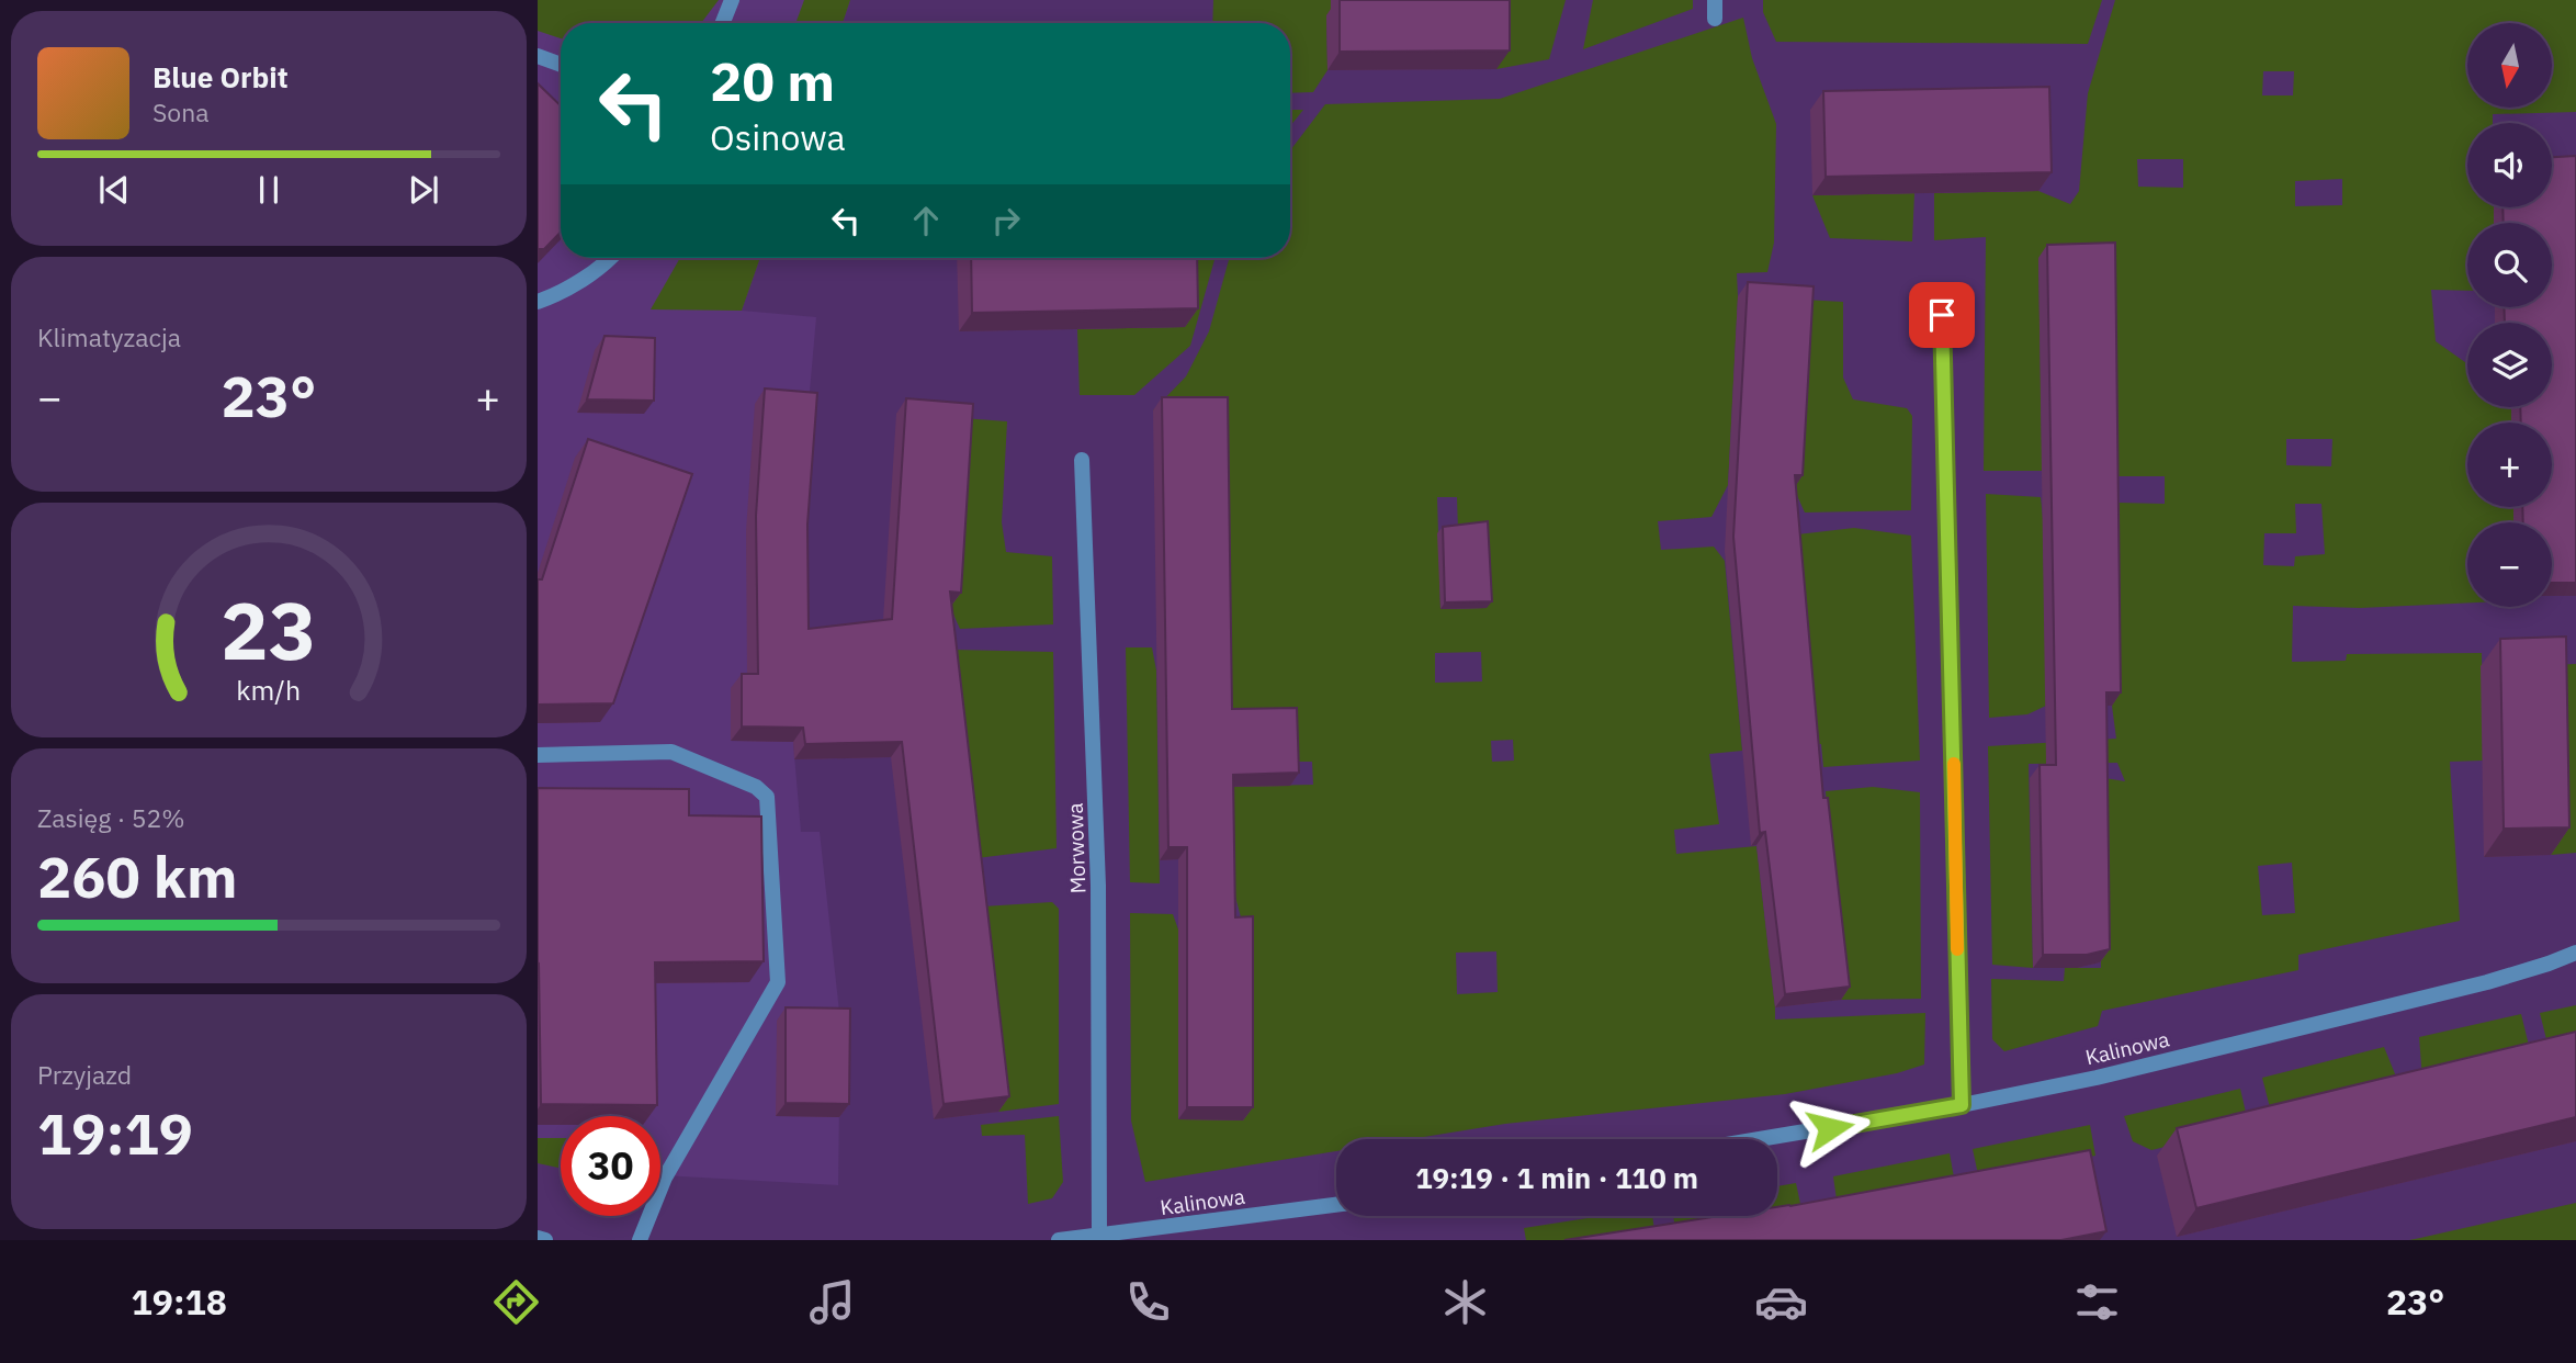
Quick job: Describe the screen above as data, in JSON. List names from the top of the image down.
{
  "streets": {
    "street": ["Morwowa", "Kalinowa"]
  },
  "crossings": [
    ["Morwowa", "Kalinowa"]
  ],
  "north": "bottom",
  "page": {
    "map_buttons": ["+", "−"],
    "turn": ["20 m", "Osinowa"],
    "song": ["Blue Orbit", "Sona"],
    "tile": [
      "Klimatyzacja",
      ["Zasięg · 52%", "260 km"],
      ["Przyjazd", "19:19"]
    ],
    "heat": ["−", "23°", "+"],
    "limit": "30",
    "trip": "19:19 · 1 min · 110 m",
    "tabs": ["19:18", "23°"],
    "gauge": ["23", "km/h"]
  }
}
